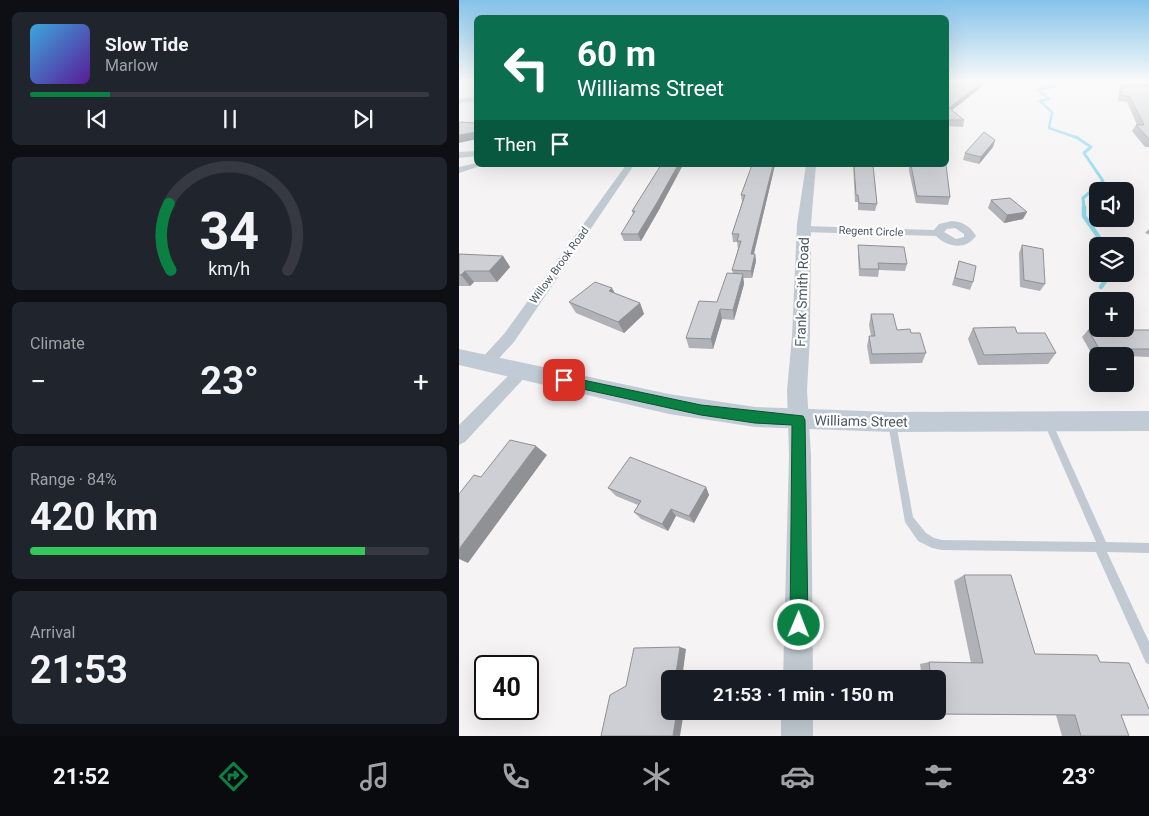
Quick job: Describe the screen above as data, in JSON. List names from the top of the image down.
{
  "streets": {
    "main road": ["Williams Street"],
    "street": ["Regent Circle", "Willow Brook Road", "Frank Smith Road"]
  },
  "crossings": [
    ["Regent Circle", "Frank Smith Road"],
    ["Willow Brook Road", "Williams Street"],
    ["Frank Smith Road", "Williams Street"]
  ],
  "page": {
    "turn": ["60 m", "Williams Street"],
    "song": ["Slow Tide", "Marlow"],
    "then": "Then",
    "map_buttons": ["+", "−"],
    "tile": [
      "Climate",
      ["Range · 84%", "420 km"],
      ["Arrival", "21:53"]
    ],
    "heat": ["−", "23°", "+"],
    "limit": "40",
    "trip": "21:53 · 1 min · 150 m",
    "tabs": ["21:52", "23°"],
    "gauge": ["34", "km/h"]
  }
}
